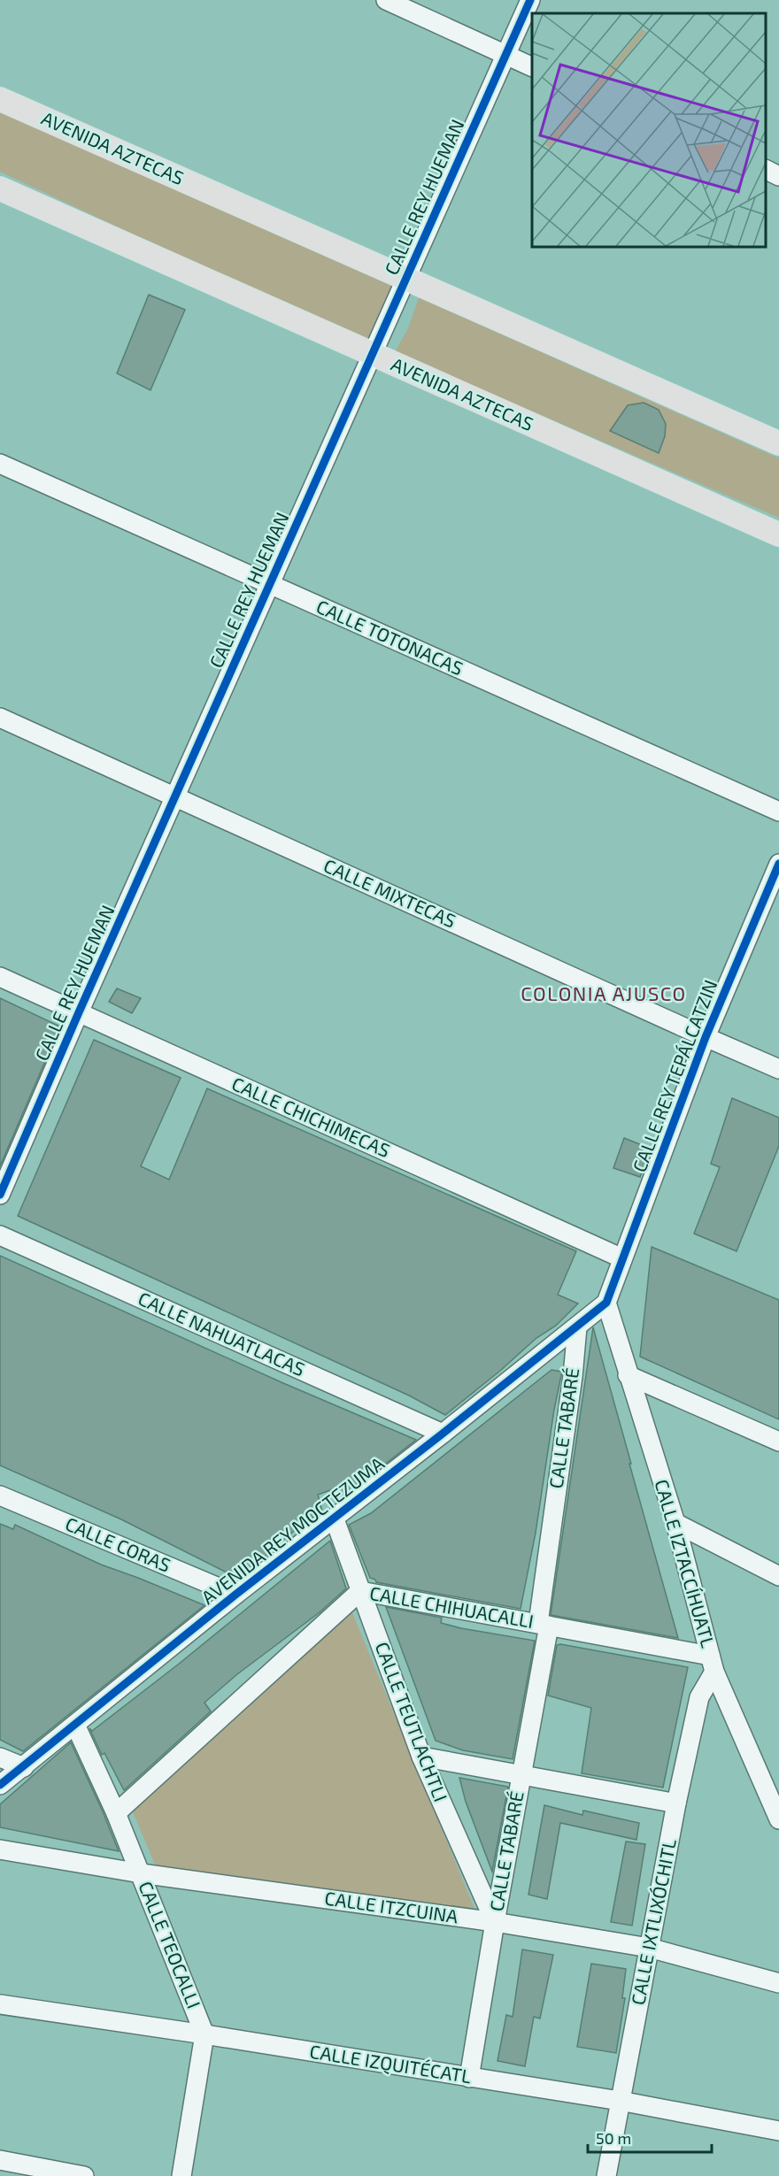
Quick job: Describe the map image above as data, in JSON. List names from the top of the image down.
{
  "streets": {
    "main road": ["AVENIDA AZTECAS"],
    "street": [
      "CALLE REY HUEMAN",
      "CALLE TOTONACAS",
      "CALLE MIXTECAS",
      "CALLE REY TEPÁLCATZIN",
      "CALLE CHICHIMECAS",
      "CALLE NAHUATLACAS",
      "CALLE TABARÉ",
      "AVENIDA REY MOCTEZUMA",
      "CALLE CORAS",
      "CALLE IZTACCÍHUATL",
      "CALLE CHIHUACALLI",
      "CALLE TEUTLACHTLI",
      "CALLE ITZCUINA",
      "CALLE IXTLIXÓCHITL",
      "CALLE TEOCALLI",
      "CALLE IZQUITÉCATL"
    ]
  },
  "crossings": [
    ["AVENIDA AZTECAS", "CALLE REY HUEMAN"],
    ["CALLE REY HUEMAN", "CALLE TOTONACAS"],
    ["CALLE REY HUEMAN", "CALLE MIXTECAS"],
    ["CALLE REY HUEMAN", "CALLE CHICHIMECAS"],
    ["CALLE MIXTECAS", "CALLE REY TEPÁLCATZIN"],
    ["CALLE REY TEPÁLCATZIN", "CALLE CHICHIMECAS"],
    ["CALLE REY TEPÁLCATZIN", "AVENIDA REY MOCTEZUMA"],
    ["CALLE REY TEPÁLCATZIN", "CALLE IZTACCÍHUATL"],
    ["CALLE NAHUATLACAS", "AVENIDA REY MOCTEZUMA"],
    ["CALLE TABARÉ", "AVENIDA REY MOCTEZUMA"],
    ["CALLE TABARÉ", "CALLE CHIHUACALLI"],
    ["CALLE TABARÉ", "CALLE TEUTLACHTLI"],
    ["CALLE TABARÉ", "CALLE ITZCUINA"],
    ["CALLE TABARÉ", "CALLE IZQUITÉCATL"],
    ["AVENIDA REY MOCTEZUMA", "CALLE CORAS"],
    ["AVENIDA REY MOCTEZUMA", "CALLE IZTACCÍHUATL"],
    ["AVENIDA REY MOCTEZUMA", "CALLE TEUTLACHTLI"],
    ["AVENIDA REY MOCTEZUMA", "CALLE TEOCALLI"],
    ["CALLE IZTACCÍHUATL", "CALLE CHIHUACALLI"],
    ["CALLE IZTACCÍHUATL", "CALLE IXTLIXÓCHITL"],
    ["CALLE CHIHUACALLI", "CALLE TEUTLACHTLI"],
    ["CALLE CHIHUACALLI", "CALLE IXTLIXÓCHITL"],
    ["CALLE CHIHUACALLI", "CALLE TEOCALLI"],
    ["CALLE TEUTLACHTLI", "CALLE ITZCUINA"],
    ["CALLE ITZCUINA", "CALLE IXTLIXÓCHITL"],
    ["CALLE ITZCUINA", "CALLE TEOCALLI"],
    ["CALLE IXTLIXÓCHITL", "CALLE IZQUITÉCATL"],
    ["CALLE TEOCALLI", "CALLE IZQUITÉCATL"]
  ],
  "districts": ["COLONIA AJUSCO"],
  "scale_bar": "50 m"
}
